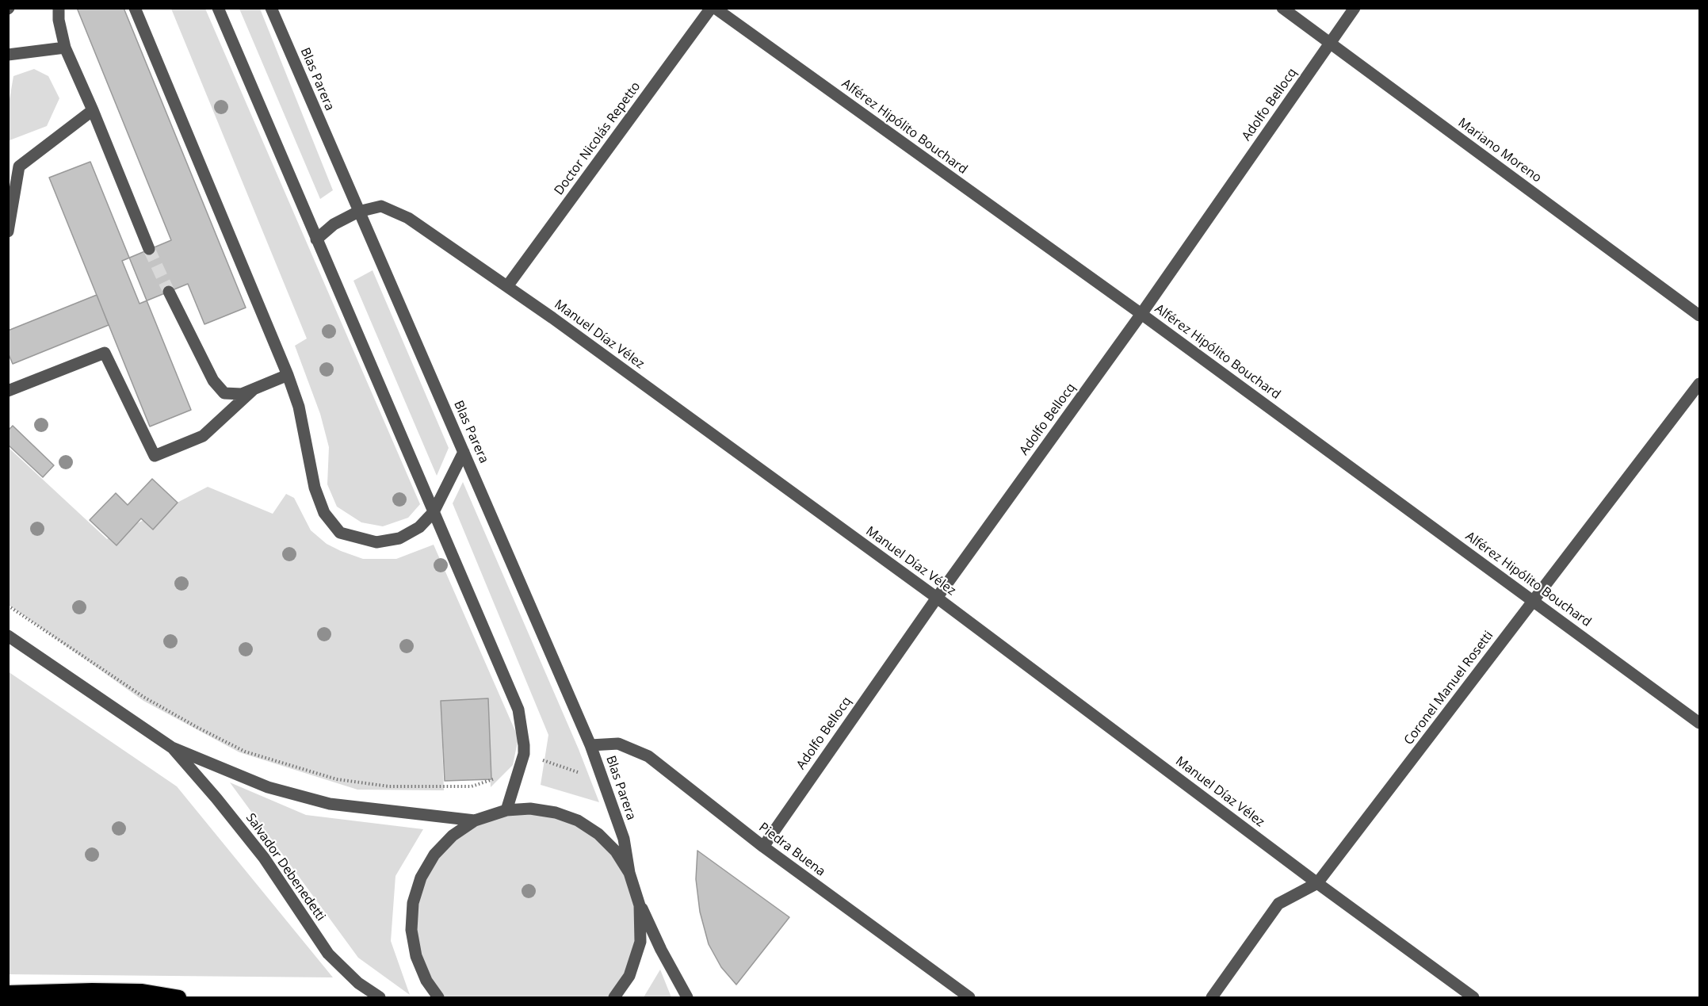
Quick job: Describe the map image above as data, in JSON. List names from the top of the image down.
{
  "streets": {
    "street": [
      "Blas Parera",
      "Adolfo Bellocq",
      "Alférez Hipólito Bouchard",
      "Doctor Nicolás Repetto",
      "Mariano Moreno",
      "Manuel Díaz Vélez",
      "Coronel Manuel Rosetti",
      "Piedra Buena",
      "Salvador Debenedetti"
    ]
  },
  "crossings": [
    ["Blas Parera", "Manuel Díaz Vélez"],
    ["Blas Parera", "Piedra Buena"],
    ["Adolfo Bellocq", "Alférez Hipólito Bouchard"],
    ["Adolfo Bellocq", "Mariano Moreno"],
    ["Adolfo Bellocq", "Manuel Díaz Vélez"],
    ["Adolfo Bellocq", "Piedra Buena"],
    ["Alférez Hipólito Bouchard", "Doctor Nicolás Repetto"],
    ["Alférez Hipólito Bouchard", "Coronel Manuel Rosetti"],
    ["Doctor Nicolás Repetto", "Manuel Díaz Vélez"],
    ["Manuel Díaz Vélez", "Coronel Manuel Rosetti"]
  ]
}
